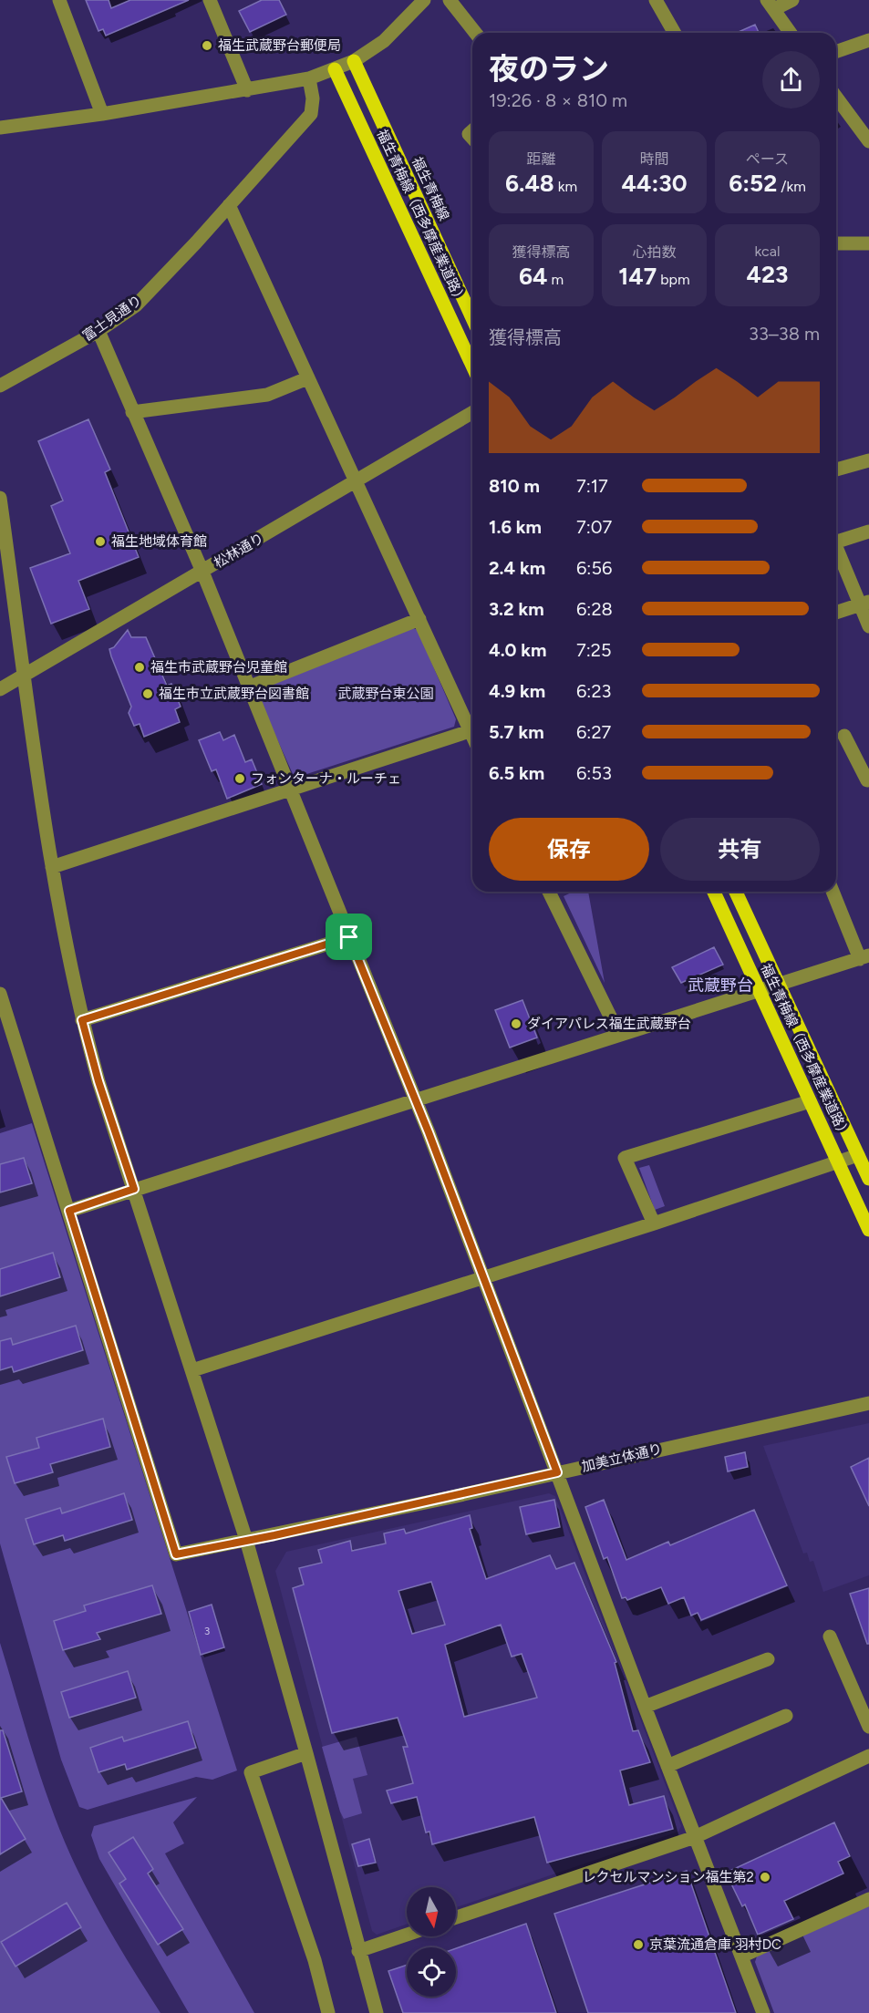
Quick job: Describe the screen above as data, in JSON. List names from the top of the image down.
{
  "streets": {
    "main road": ["福生青梅線", "福生青梅線（西多摩産業道路）"],
    "street": ["富士見通り", "松林通り", "加美立体通り"]
  },
  "districts": ["武蔵野台"],
  "parks": ["武蔵野台東公園"],
  "places": [
    "福生武蔵野台郵便局",
    "福生地域体育館",
    "福生市武蔵野台児童館",
    "福生市立武蔵野台図書館",
    "フォンターナ・ルーチェ",
    "ダイアパレス福生武蔵野台",
    "レクセルマンション福生第2",
    "京葉流通倉庫 羽村DC"
  ],
  "house_numbers": ["3"],
  "north": "bottom",
  "page": {
    "heading": ["夜のラン", "19:26 · 8 × 810 m"],
    "stats": [
      ["距離", "6.48 km"],
      ["時間", "44:30"],
      ["ペース", "6:52 /km"],
      ["獲得標高", "64 m"],
      ["心拍数", "147 bpm"],
      ["kcal", "423"]
    ],
    "chart": ["獲得標高", "33–38 m"],
    "list": [
      {
        "name": "810 m",
        "note": "7:17"
      },
      {
        "name": "1.6 km",
        "note": "7:07"
      },
      {
        "name": "2.4 km",
        "note": "6:56"
      },
      {
        "name": "3.2 km",
        "note": "6:28"
      },
      {
        "name": "4.0 km",
        "note": "7:25"
      },
      {
        "name": "4.9 km",
        "note": "6:23"
      },
      {
        "name": "5.7 km",
        "note": "6:27"
      },
      {
        "name": "6.5 km",
        "note": "6:53"
      }
    ],
    "buttons": ["保存", "共有"]
  }
}
